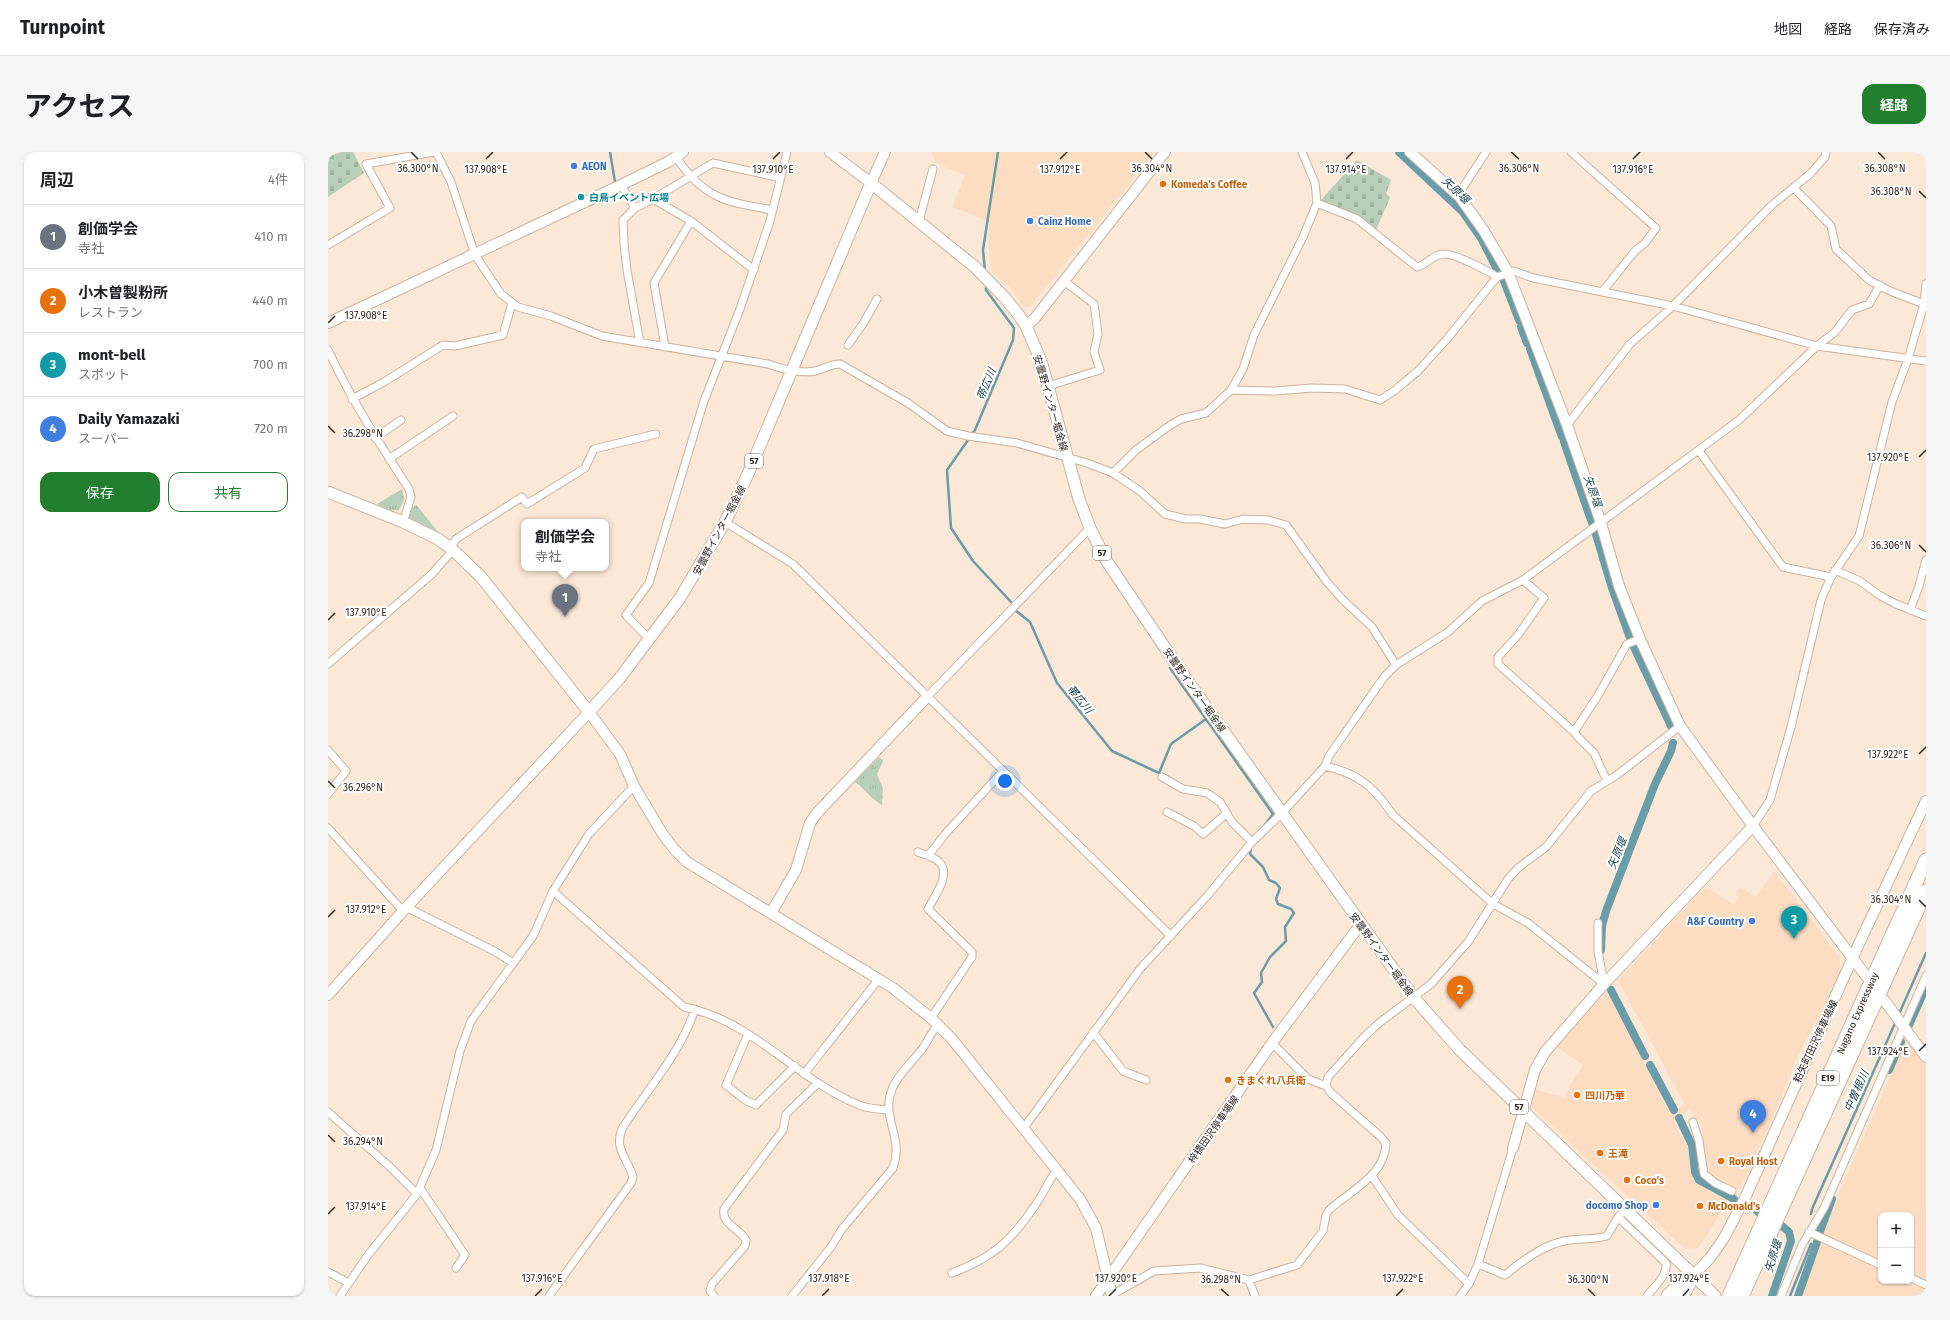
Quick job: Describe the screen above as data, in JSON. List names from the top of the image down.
{
  "streets": {
    "highway": ["Nagano Expressway", "E19"],
    "main road": ["安曇野インター堀金線", "57"],
    "street": ["粕矢町田沢停車場線", "梓橋田沢停車場線"]
  },
  "crossings": [
    ["安曇野インター堀金線", "粕矢町田沢停車場線"],
    ["安曇野インター堀金線", "梓橋田沢停車場線"]
  ],
  "water": ["矢原堰", "帯広川", "中曽根川"],
  "places": [
    "AEON",
    "Komeda's Coffee",
    "白鳥イベント広場",
    "Cainz Home",
    "A&F Country",
    "きまぐれ八兵衛",
    "四川乃華",
    "王滝",
    "Royal Host",
    "Coco's",
    "docomo Shop",
    "McDonald's"
  ],
  "page": {
    "header": "Turnpoint",
    "nav": ["地図", "経路", "保存済み"],
    "title": "アクセス",
    "buttons": [
      "経路",
      ["保存", "共有"]
    ],
    "heading": ["周辺", "4件"],
    "list": [
      {
        "mark": "1",
        "name": "創価学会",
        "note": "寺社",
        "value": "410 m"
      },
      {
        "mark": "2",
        "name": "小木曽製粉所",
        "note": "レストラン",
        "value": "440 m"
      },
      {
        "mark": "3",
        "name": "mont-bell",
        "note": "スポット",
        "value": "700 m"
      },
      {
        "mark": "4",
        "name": "Daily Yamazaki",
        "note": "スーパー",
        "value": "720 m"
      }
    ],
    "popup": ["創価学会", "寺社"],
    "pins": [
      "1",
      "3",
      "2",
      "4"
    ],
    "map_buttons": ["+", "−"]
  },
  "coordinates": [
    "36.300°N",
    "36.304°N",
    "36.306°N",
    "36.308°N",
    "137.908°E",
    "137.910°E",
    "137.912°E",
    "137.914°E",
    "137.916°E",
    "36.298°N",
    "137.920°E",
    "137.922°E",
    "36.296°N",
    "137.924°E",
    "36.294°N",
    "137.918°E"
  ]
}
